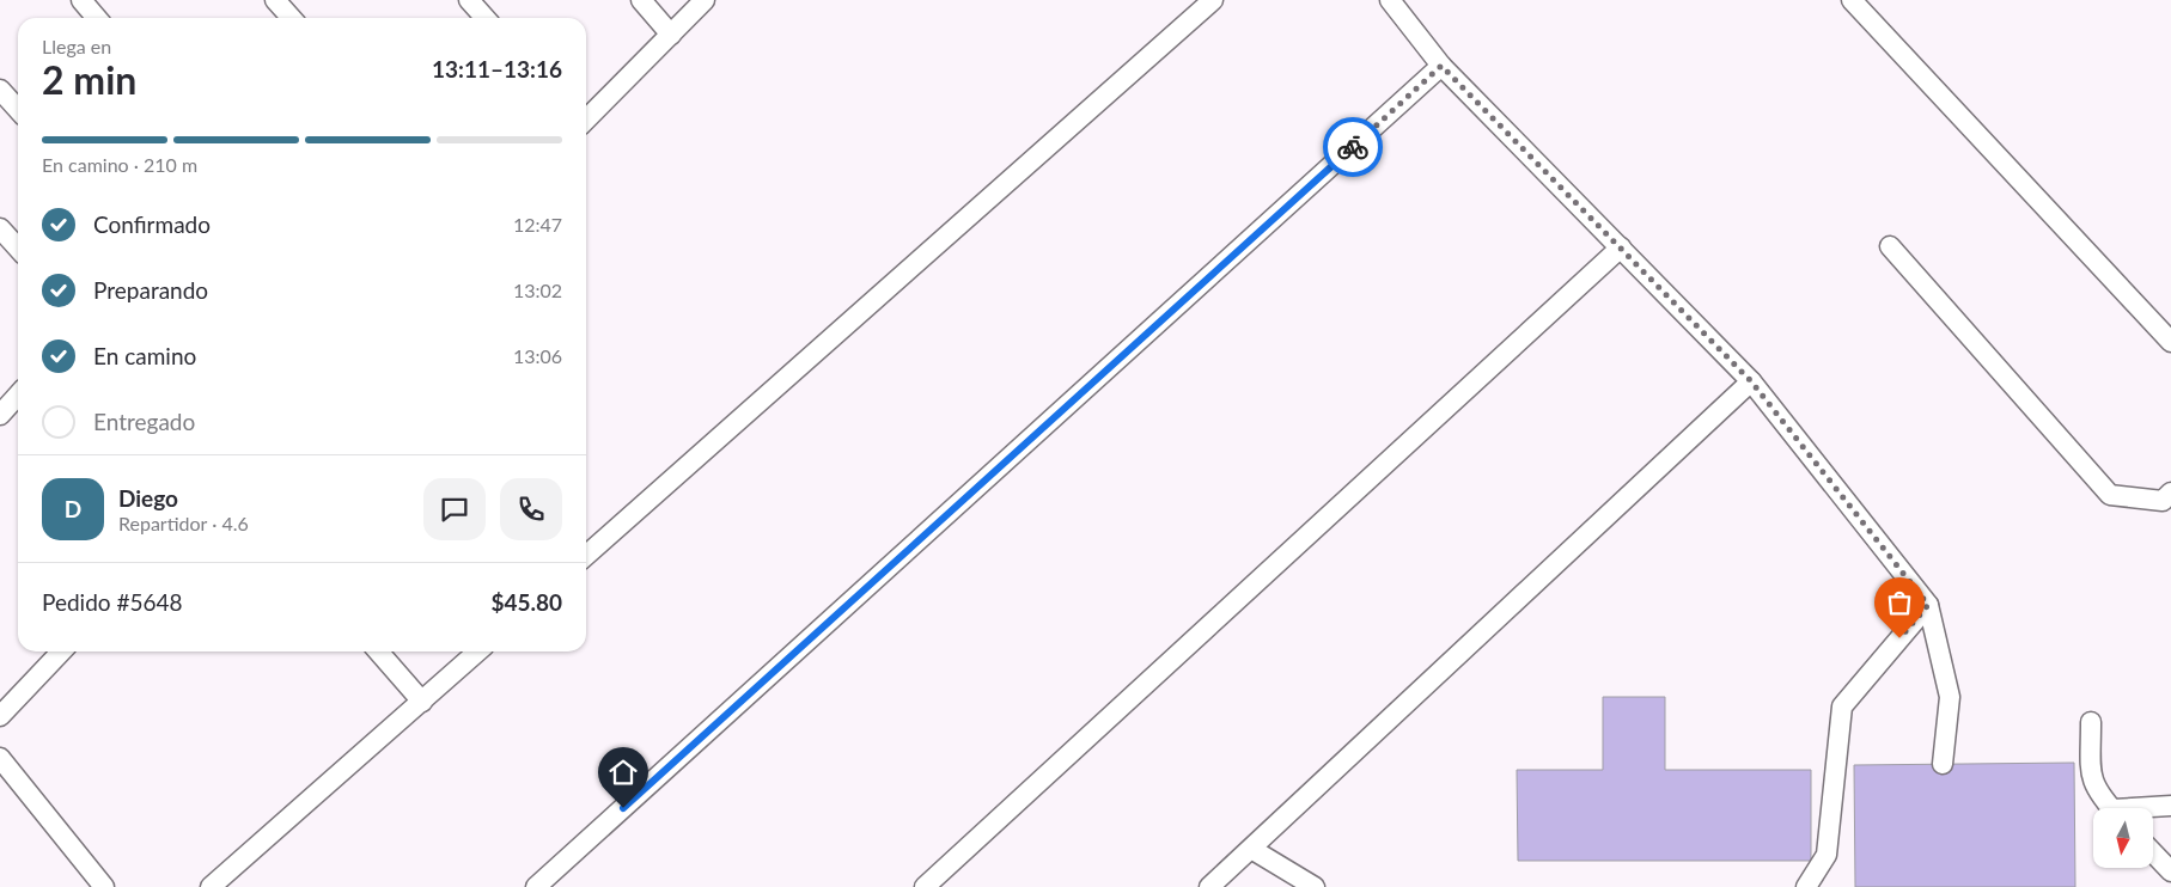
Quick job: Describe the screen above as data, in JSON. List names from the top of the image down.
{
  "north": "bottom",
  "page": {
    "heading": ["2 min", "Llega en", "13:11–13:16"],
    "panel": [
      "Diego",
      "Repartidor · 4.6",
      "Pedido #5648",
      "$45.80"
    ],
    "bar": "En camino · 210 m",
    "list": [
      ["Confirmado", "12:47"],
      ["Preparando", "13:02"],
      ["En camino", "13:06"],
      "Entregado"
    ],
    "round": "D"
  }
}
